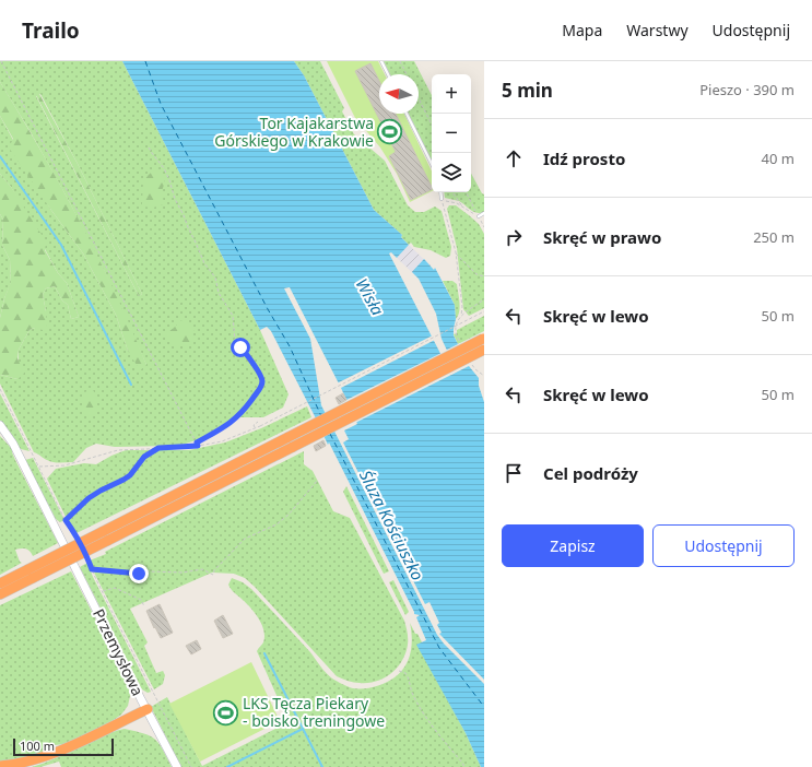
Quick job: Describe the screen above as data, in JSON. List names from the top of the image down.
{
  "streets": {
    "main road": ["Przemysłowa"]
  },
  "water": ["Wisła", "Śluza Kościuszko"],
  "places": {
    "sports": ["Tor Kajakarstwa Górskiego w Krakowie", "LKS Tęcza Piekary - boisko treningowe"]
  },
  "scale_bar": "100 m",
  "north": "left",
  "page": {
    "header": "Trailo",
    "nav": ["Mapa", "Warstwy", "Udostępnij"],
    "heading": ["5 min", "Pieszo · 390 m"],
    "map_buttons": ["+", "−"],
    "list": [
      ["Idź prosto", "40 m"],
      ["Skręć w prawo", "250 m"],
      ["Skręć w lewo", "50 m"],
      ["Skręć w lewo", "50 m"],
      "Cel podróży"
    ],
    "buttons": ["Zapisz", "Udostępnij"],
    "scale": "100 m"
  }
}
